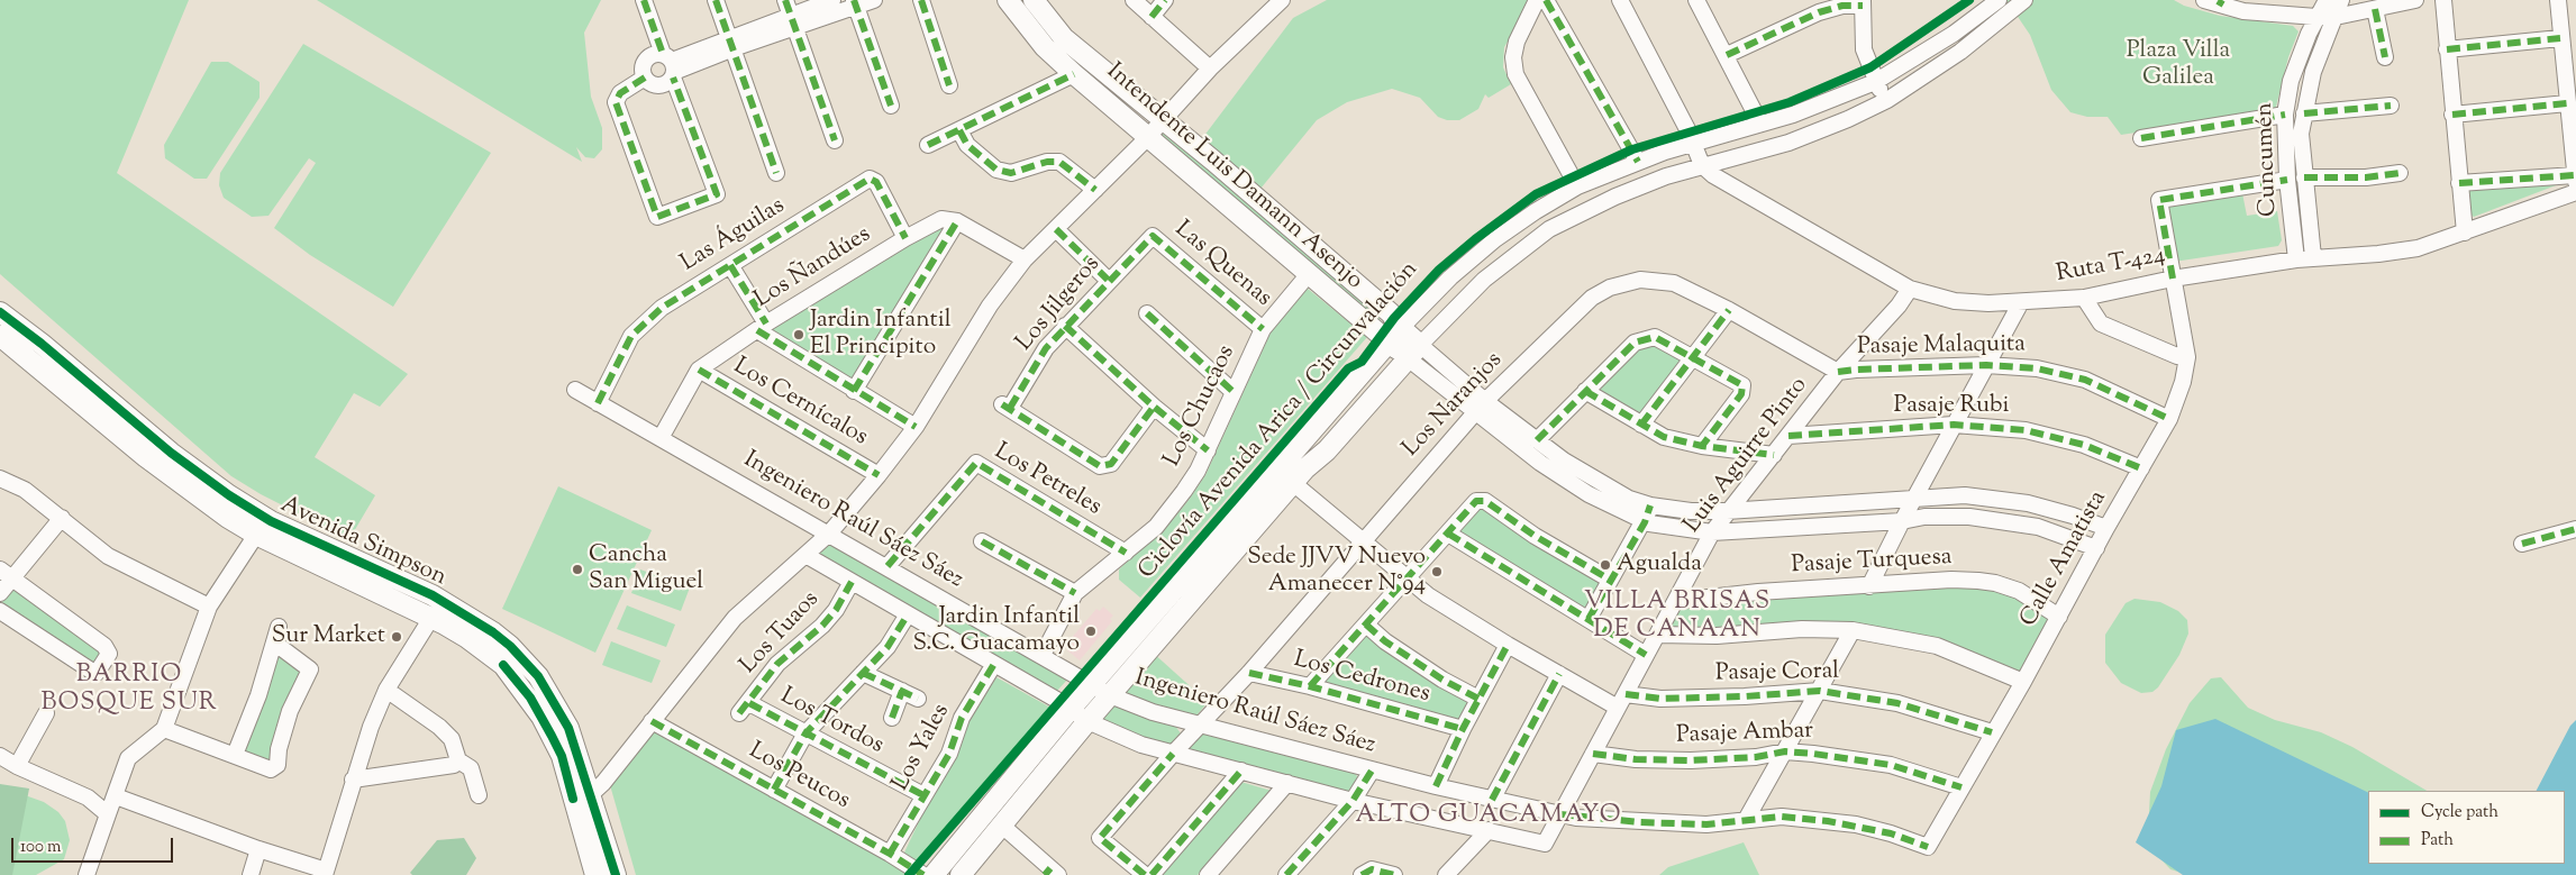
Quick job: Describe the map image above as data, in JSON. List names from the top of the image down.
{
  "streets": {
    "main road": ["Intendente Luis Damann Asenjo", "Avenida Simpson"],
    "street": [
      "Cuncumén",
      "Las Águilas",
      "Las Quenas",
      "Ruta T-424",
      "Los Ñandúes",
      "Los Jilgeros",
      "Pasaje Malaquita",
      "Los Cernícalos",
      "Los Naranjos",
      "Los Chucaos",
      "Pasaje Rubi",
      "Luis Aguirre Pinto",
      "Los Petreles",
      "Ingeniero Raúl Sáez Sáez",
      "Calle Amatista",
      "Pasaje Turquesa",
      "Los Tuaos",
      "Pasaje Coral",
      "Los Cedrones",
      "Los Tordos",
      "Pasaje Ambar",
      "Los Yales",
      "Los Peucos"
    ],
    "cycle path": ["Ciclovía Avenida Arica / Circunvalación"]
  },
  "crossings": [
    ["Cuncumén", "Ruta T-424"],
    ["Cuncumén", "Calle Amatista"],
    ["Intendente Luis Damann Asenjo", "Los Naranjos"],
    ["Intendente Luis Damann Asenjo", "Los Chucaos"],
    ["Intendente Luis Damann Asenjo", "Luis Aguirre Pinto"],
    ["Intendente Luis Damann Asenjo", "Calle Amatista"],
    ["Las Águilas", "Los Ñandúes"],
    ["Las Águilas", "Ingeniero Raúl Sáez Sáez"],
    ["Las Quenas", "Los Jilgeros"],
    ["Las Quenas", "Los Chucaos"],
    ["Ruta T-424", "Luis Aguirre Pinto"],
    ["Ruta T-424", "Calle Amatista"],
    ["Los Ñandúes", "Los Cernícalos"],
    ["Los Ñandúes", "Ingeniero Raúl Sáez Sáez"],
    ["Pasaje Malaquita", "Los Naranjos"],
    ["Pasaje Malaquita", "Luis Aguirre Pinto"],
    ["Pasaje Malaquita", "Calle Amatista"],
    ["Los Naranjos", "Luis Aguirre Pinto"],
    ["Los Naranjos", "Ingeniero Raúl Sáez Sáez"],
    ["Los Naranjos", "Los Cedrones"],
    ["Los Chucaos", "Los Petreles"],
    ["Los Chucaos", "Ingeniero Raúl Sáez Sáez"],
    ["Pasaje Rubi", "Luis Aguirre Pinto"],
    ["Pasaje Rubi", "Calle Amatista"],
    ["Luis Aguirre Pinto", "Ingeniero Raúl Sáez Sáez"],
    ["Luis Aguirre Pinto", "Pasaje Turquesa"],
    ["Luis Aguirre Pinto", "Pasaje Coral"],
    ["Luis Aguirre Pinto", "Pasaje Ambar"],
    ["Los Petreles", "Ingeniero Raúl Sáez Sáez"],
    ["Ingeniero Raúl Sáez Sáez", "Calle Amatista"],
    ["Calle Amatista", "Pasaje Turquesa"],
    ["Calle Amatista", "Pasaje Coral"],
    ["Calle Amatista", "Pasaje Ambar"],
    ["Los Tuaos", "Los Tordos"],
    ["Los Tordos", "Los Yales"],
    ["Los Yales", "Los Peucos"]
  ],
  "districts": ["VILLA BRISAS DE CANAAN", "BARRIO BOSQUE SUR", "ALTO GUACAMAYO"],
  "parks": ["Plaza Villa Galilea"],
  "places": [
    "Jardin Infantil El Principito",
    "Agualda",
    "Cancha San Miguel",
    "Sede JJVV Nuevo Amanecer N°94",
    "Jardin Infantil S.C. Guacamayo",
    "Sur Market"
  ],
  "legend": ["Cycle path", "Path"],
  "scale_bar": "100 m"
}
